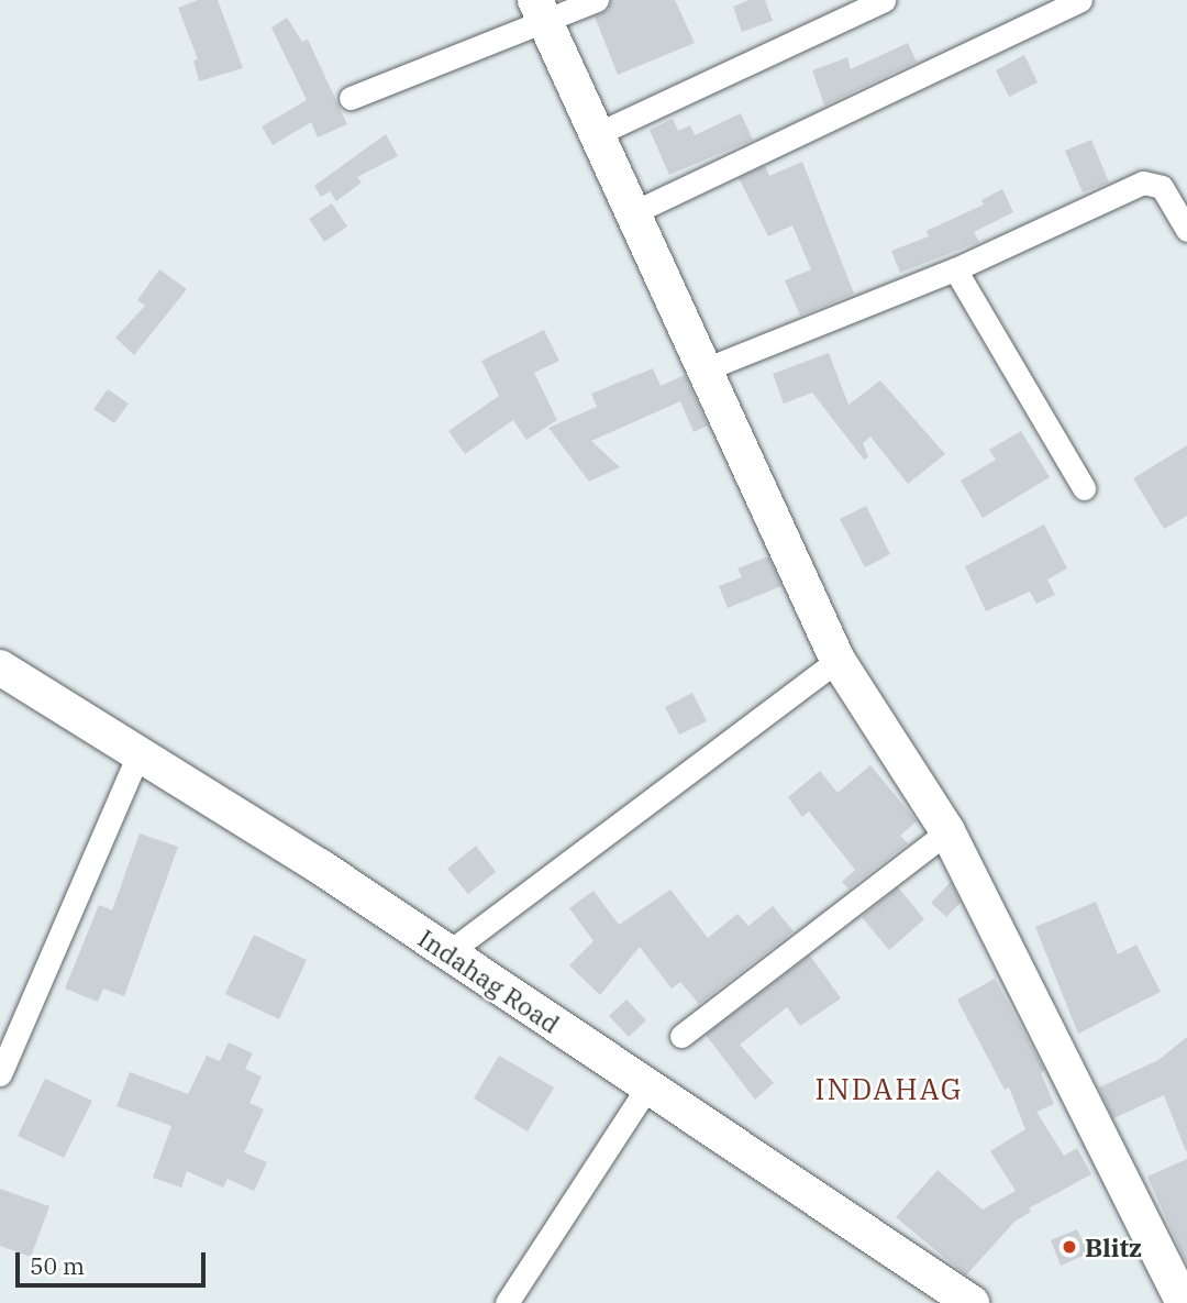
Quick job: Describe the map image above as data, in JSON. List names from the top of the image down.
{
  "streets": {
    "main road": ["Indahag Road"]
  },
  "districts": ["INDAHAG"],
  "places": ["Blitz"],
  "scale_bar": "50 m"
}
